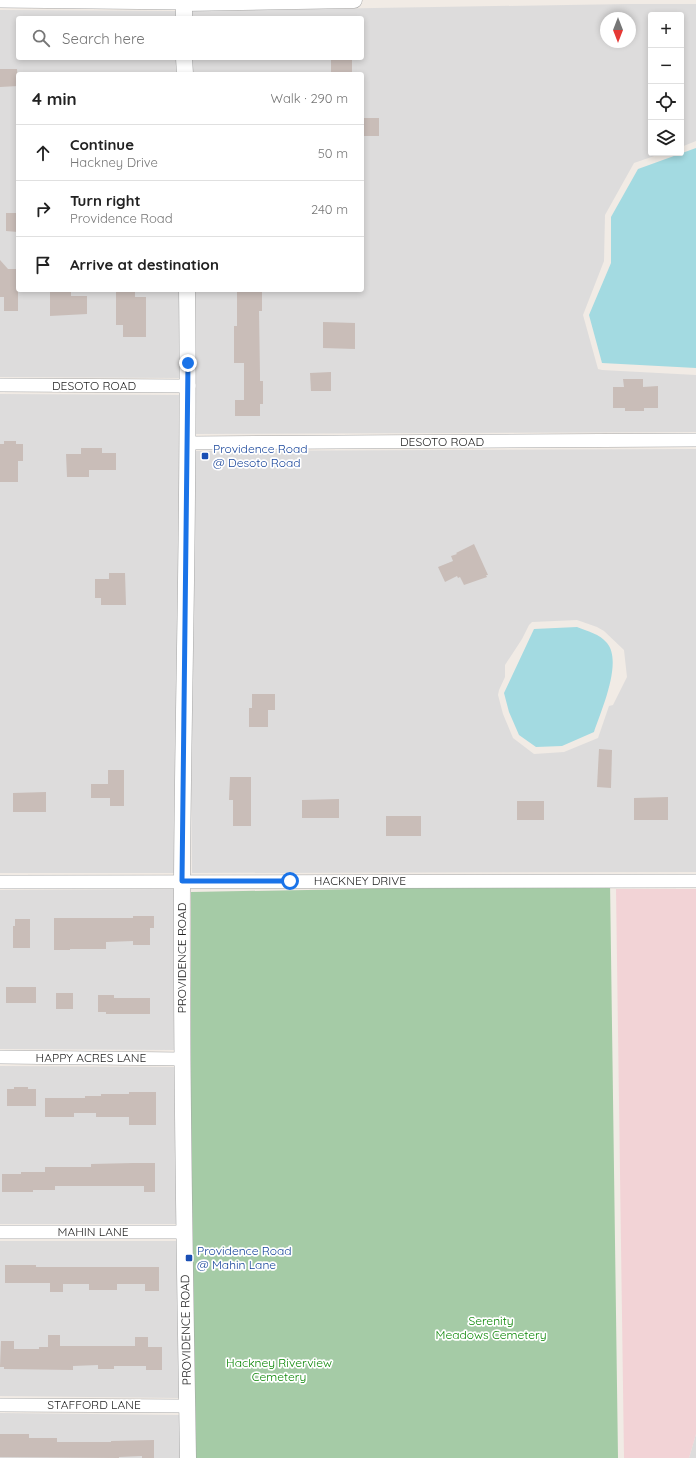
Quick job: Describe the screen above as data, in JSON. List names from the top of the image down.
{
  "streets": {
    "street": [
      "DESOTO ROAD",
      "HACKNEY DRIVE",
      "PROVIDENCE ROAD",
      "HAPPY ACRES LANE",
      "MAHIN LANE",
      "STAFFORD LANE"
    ]
  },
  "crossings": [
    ["DESOTO ROAD", "PROVIDENCE ROAD"],
    ["HACKNEY DRIVE", "PROVIDENCE ROAD"],
    ["PROVIDENCE ROAD", "HAPPY ACRES LANE"],
    ["PROVIDENCE ROAD", "MAHIN LANE"],
    ["PROVIDENCE ROAD", "STAFFORD LANE"]
  ],
  "parks": ["Serenity Meadows Cemetery", "Hackney Riverview Cemetery"],
  "places": {
    "transit": ["Providence Road @ Desoto Road", "Providence Road @ Mahin Lane"]
  },
  "north": "bottom",
  "page": {
    "map_buttons": ["+", "−"],
    "search": "Search here",
    "heading": ["4 min", "Walk · 290 m"],
    "list": [
      ["Continue", "Hackney Drive", "50 m"],
      ["Turn right", "Providence Road", "240 m"],
      "Arrive at destination"
    ]
  }
}
